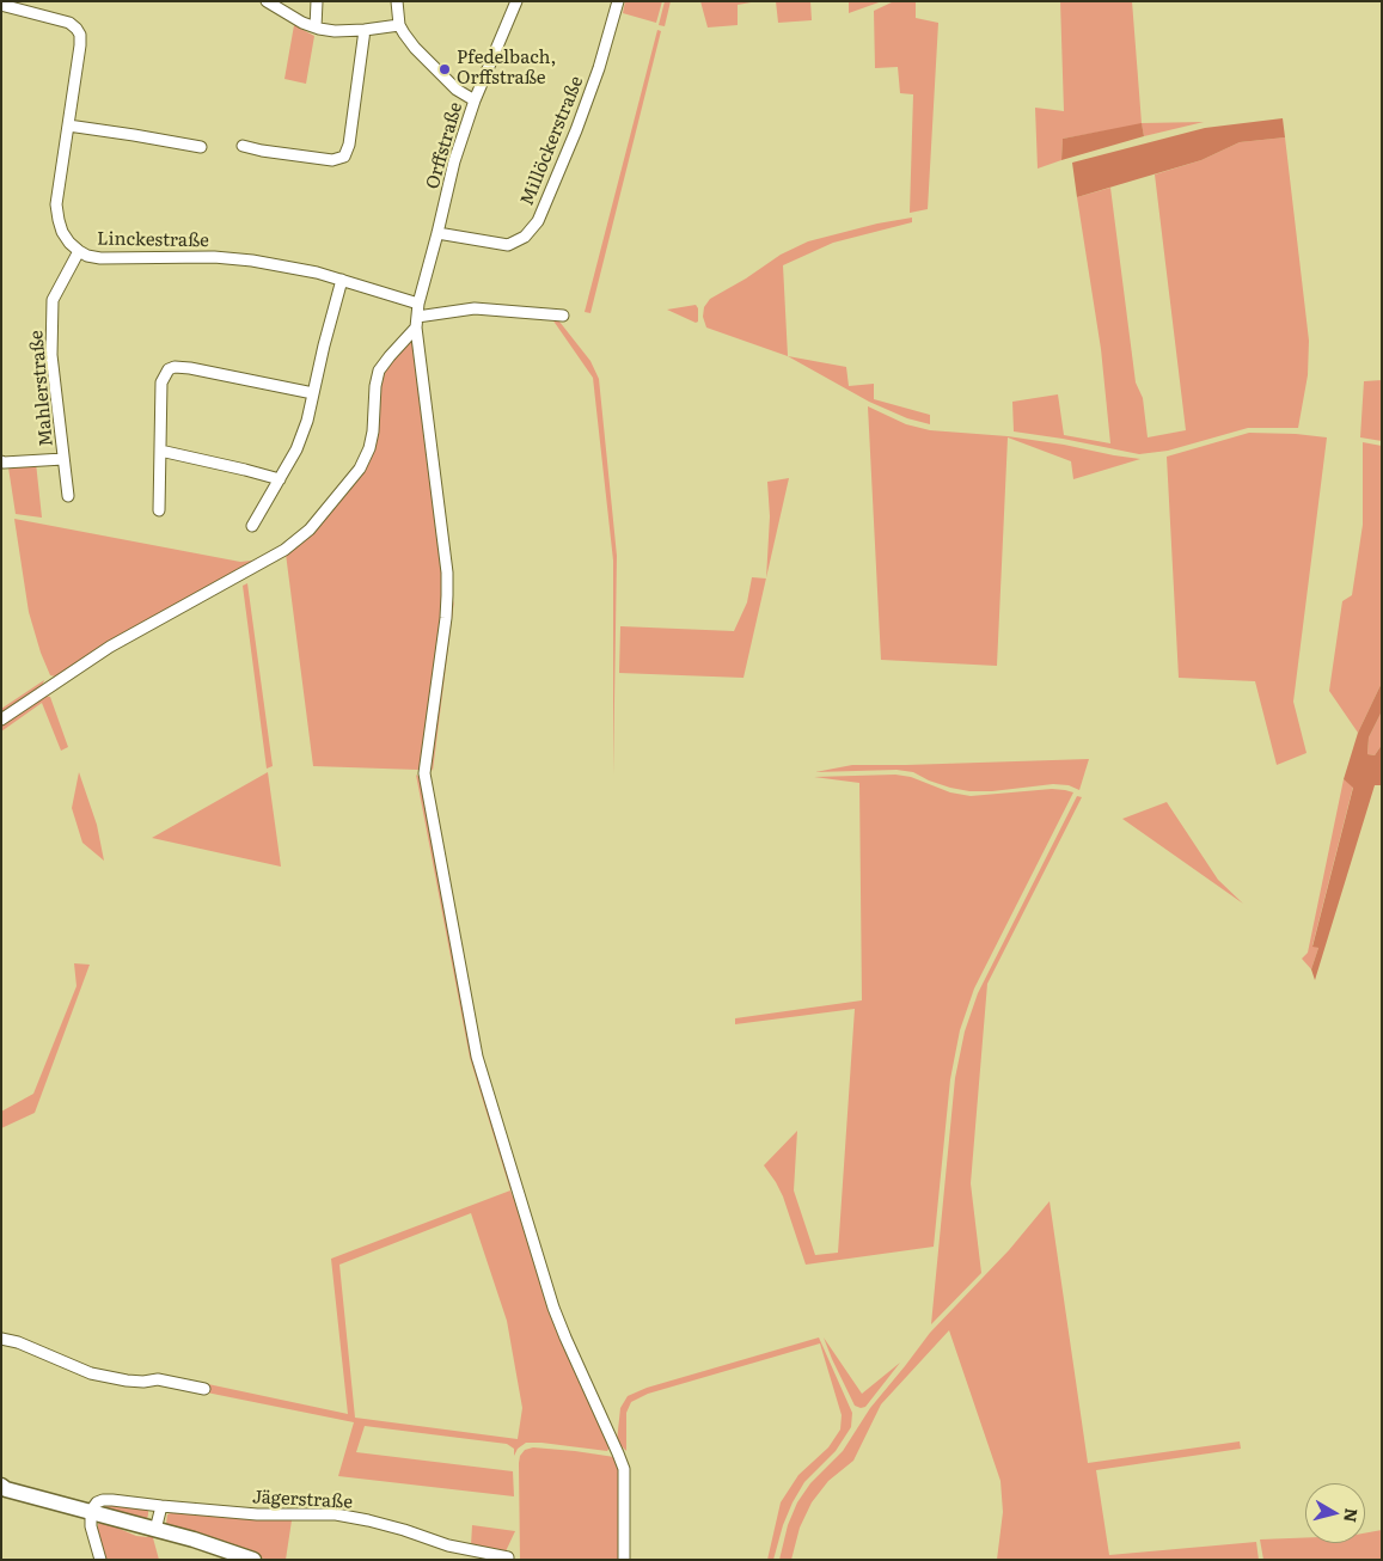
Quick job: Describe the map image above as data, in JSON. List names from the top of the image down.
{
  "streets": {
    "street": [
      "Millöckerstraße",
      "Orffstraße",
      "Linckestraße",
      "Mahlerstraße",
      "Jägerstraße"
    ]
  },
  "crossings": [
    ["Millöckerstraße", "Orffstraße"],
    ["Orffstraße", "Linckestraße"],
    ["Linckestraße", "Mahlerstraße"]
  ],
  "places": ["Pfedelbach, Orffstraße"],
  "north": "right"
}
